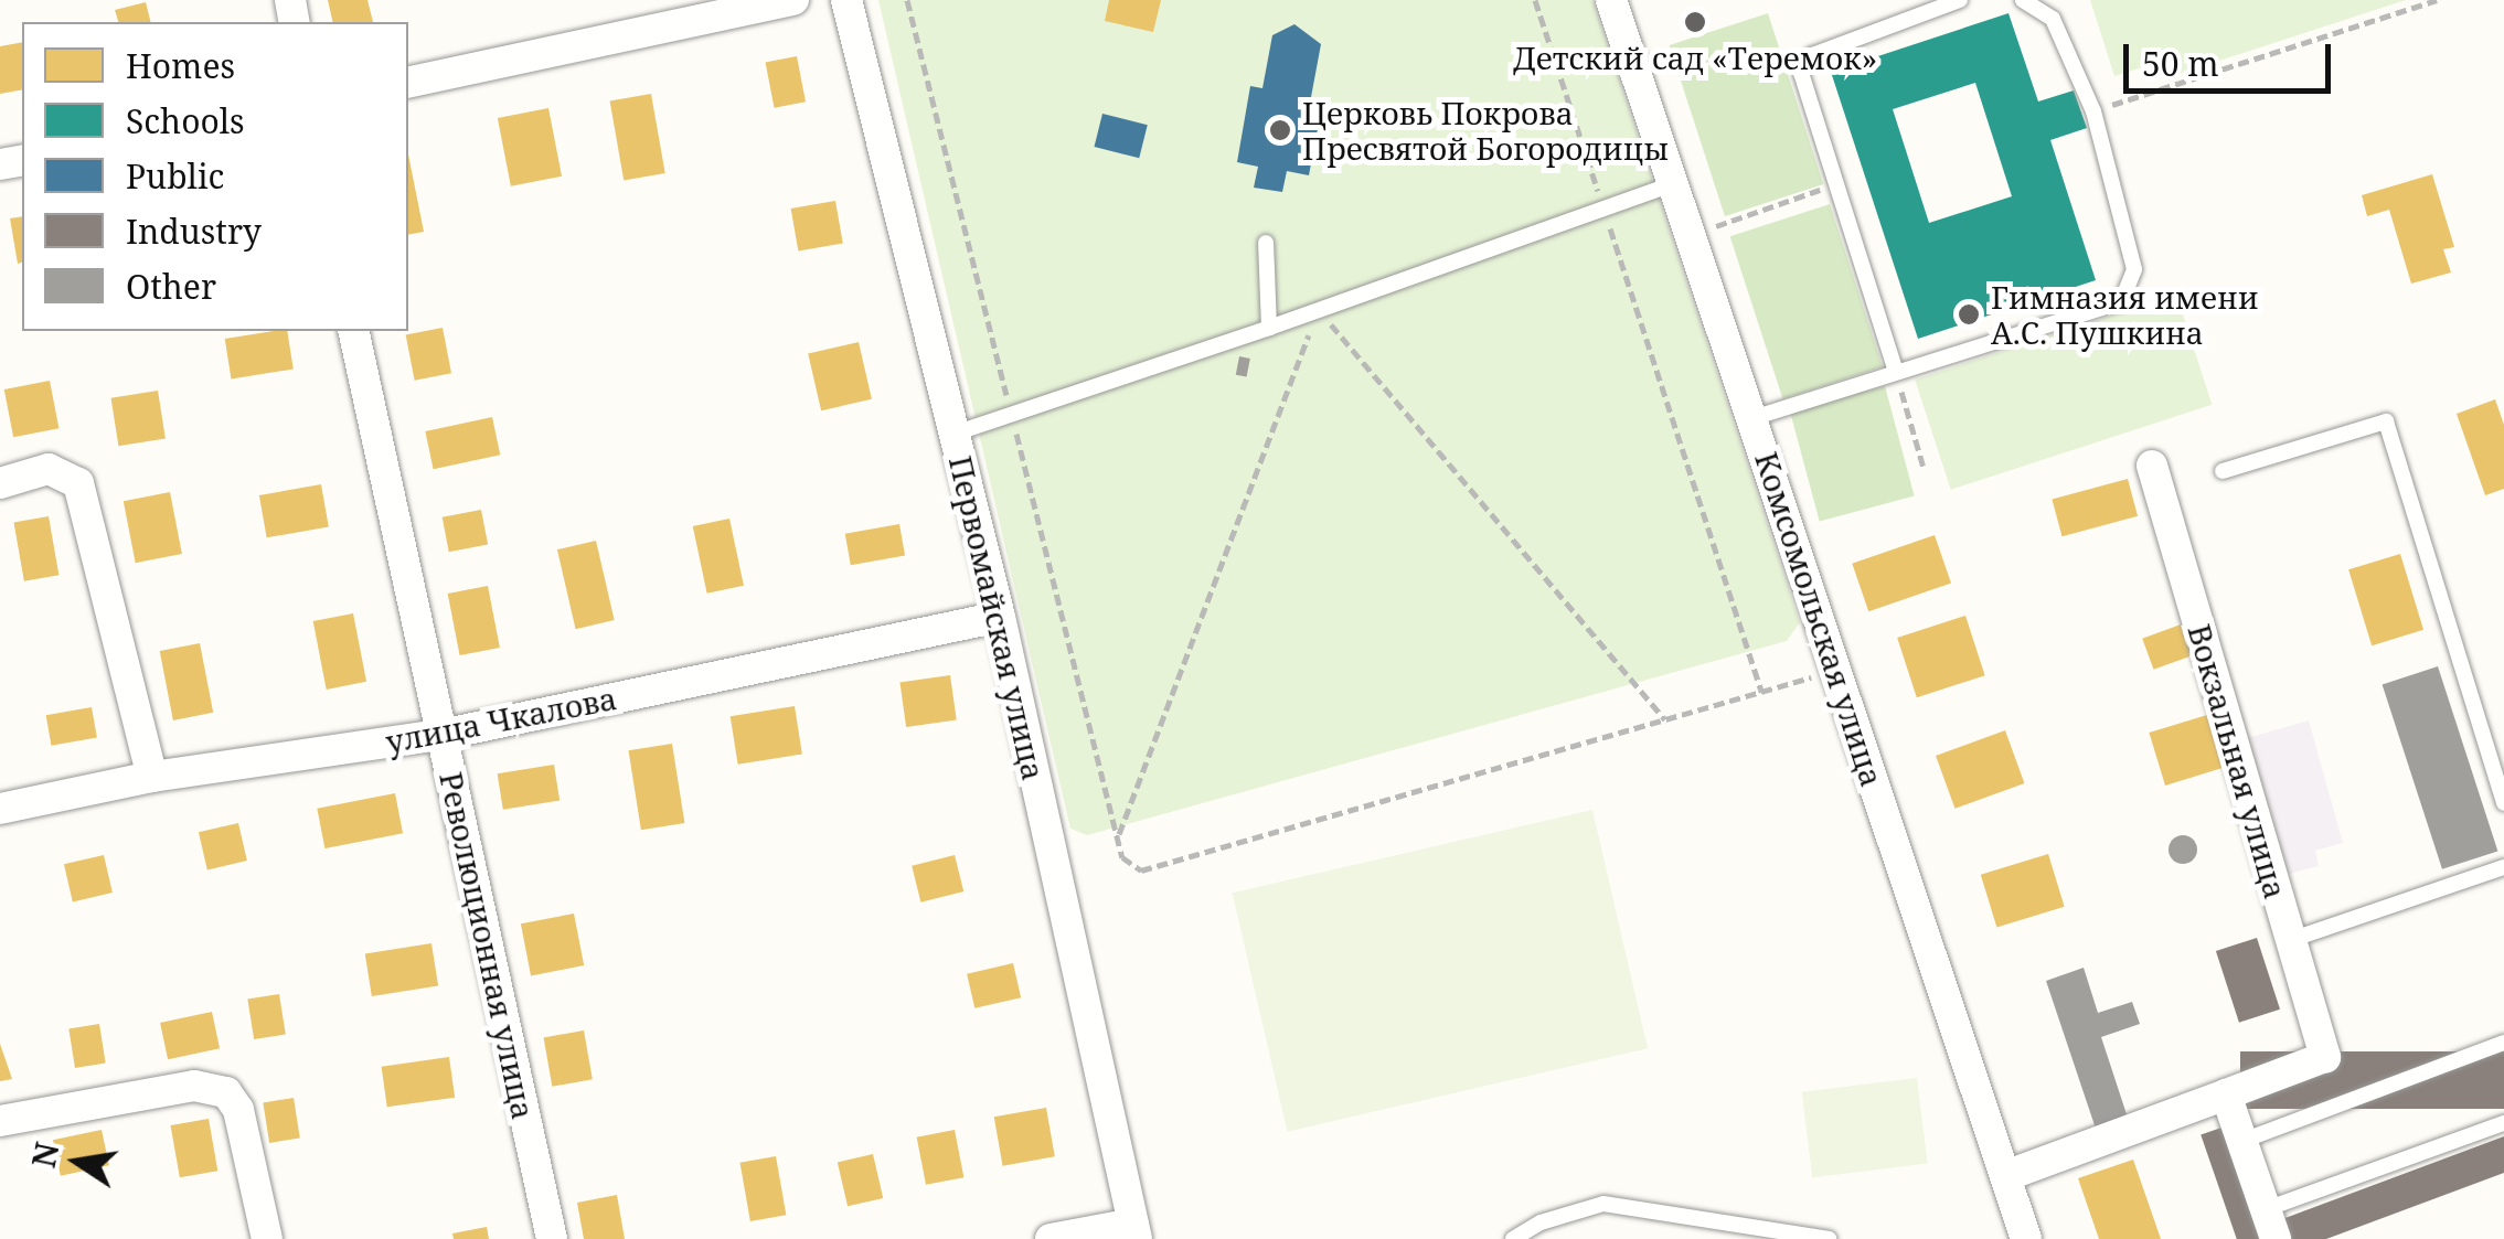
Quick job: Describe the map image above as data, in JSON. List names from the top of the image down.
{
  "streets": {
    "street": [
      "Первомайская улица",
      "Комсомольская улица",
      "улица Чкалова",
      "Вокзальная улица",
      "Революционная улица"
    ]
  },
  "crossings": [
    ["Первомайская улица", "улица Чкалова"],
    ["улица Чкалова", "Революционная улица"]
  ],
  "places": ["Детский сад «Теремок»", "Церковь Покрова Пресвятой Богородицы", "Гимназия имени А.С. Пушкина"],
  "legend": [
    "Homes",
    "Schools",
    "Public",
    "Industry",
    "Other"
  ],
  "scale_bar": "50 m",
  "north": "left"
}
